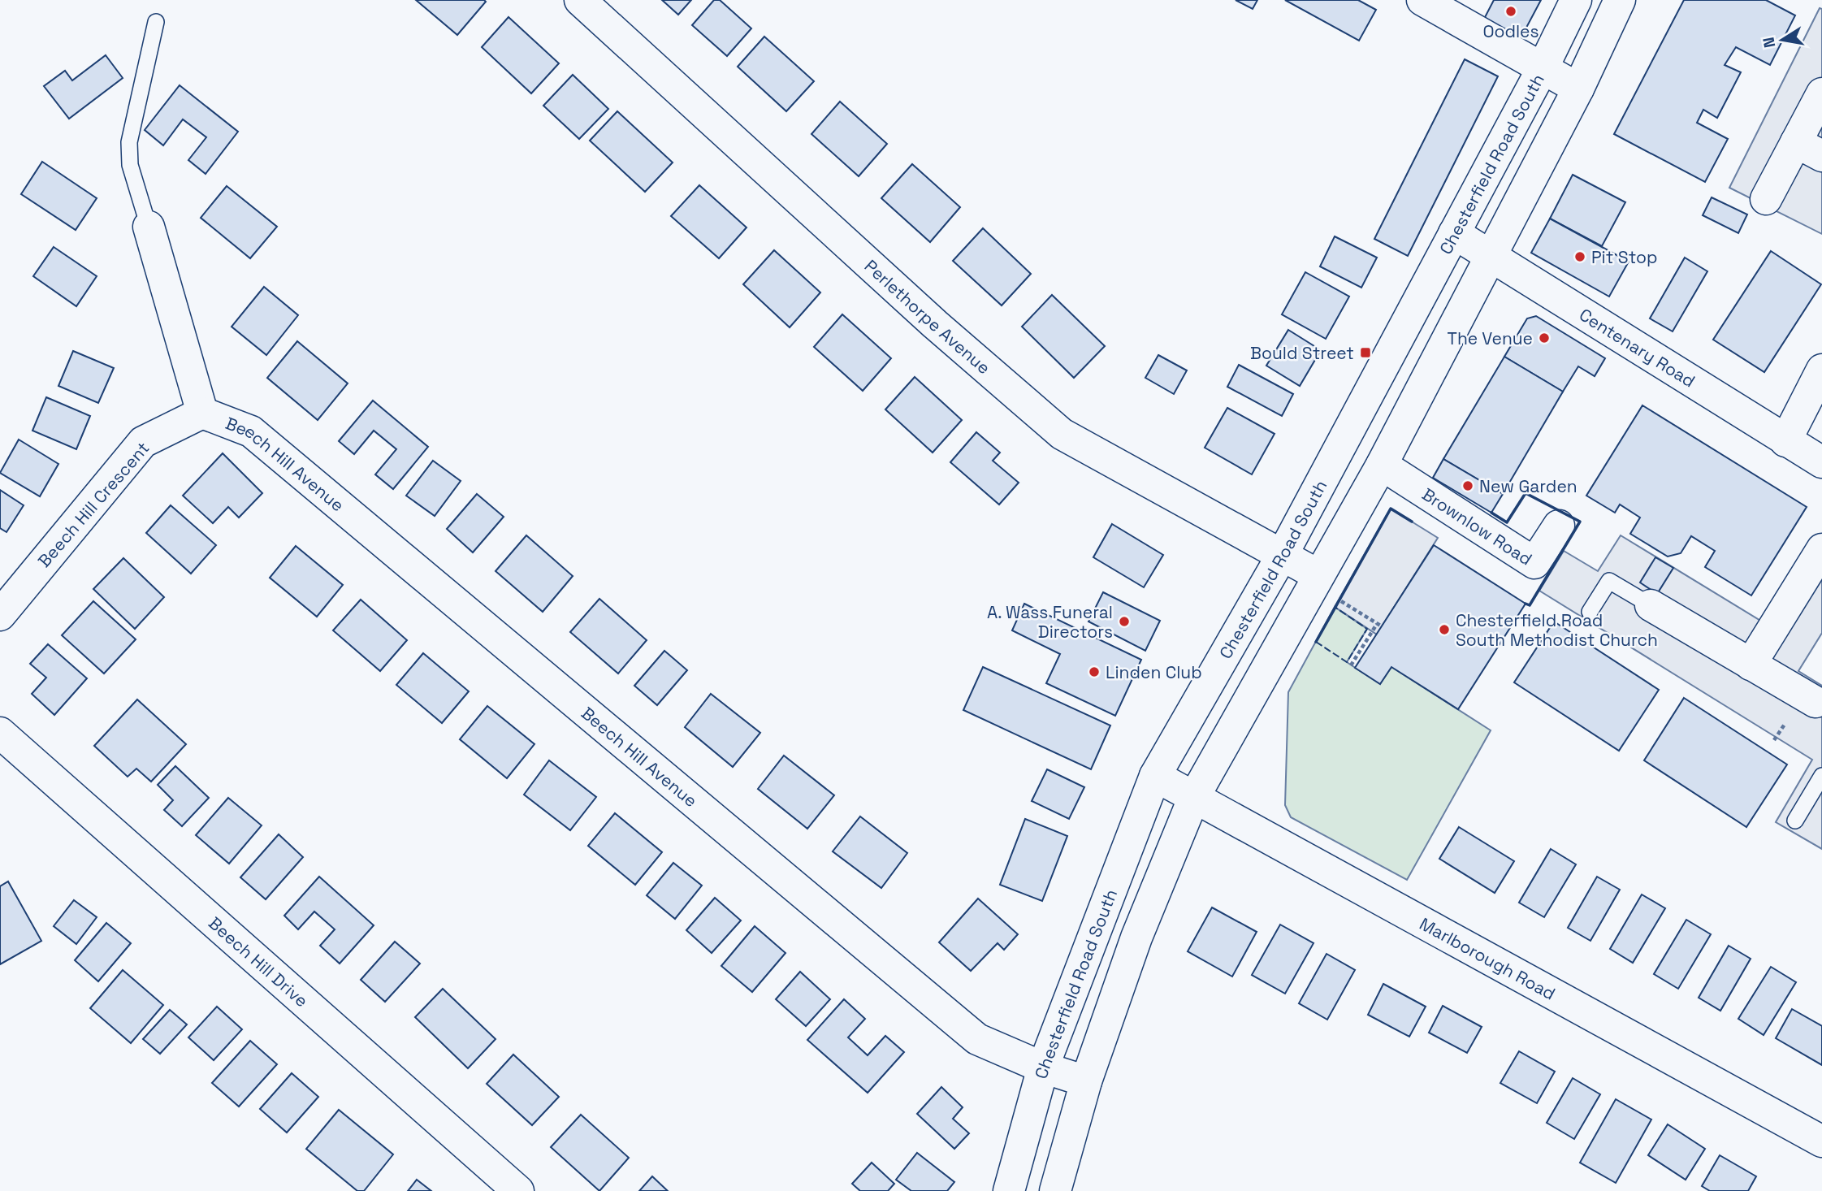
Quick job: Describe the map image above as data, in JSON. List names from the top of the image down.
{
  "streets": {
    "street": [
      "Chesterfield Road South",
      "Perlethorpe Avenue",
      "Centenary Road",
      "Beech Hill Avenue",
      "Beech Hill Crescent",
      "Brownlow Road",
      "Marlborough Road",
      "Beech Hill Drive"
    ]
  },
  "crossings": [
    ["Chesterfield Road South", "Perlethorpe Avenue"],
    ["Chesterfield Road South", "Centenary Road"],
    ["Chesterfield Road South", "Beech Hill Avenue"],
    ["Chesterfield Road South", "Marlborough Road"],
    ["Beech Hill Avenue", "Beech Hill Crescent"]
  ],
  "places": {
    "other": [
      "Oodles",
      "Pit Stop",
      "The Venue",
      "New Garden",
      "A. Wass Funeral Directors",
      "Chesterfield Road South Methodist Church",
      "Linden Club"
    ],
    "transit": ["Bould Street"]
  },
  "north": "left"
}
